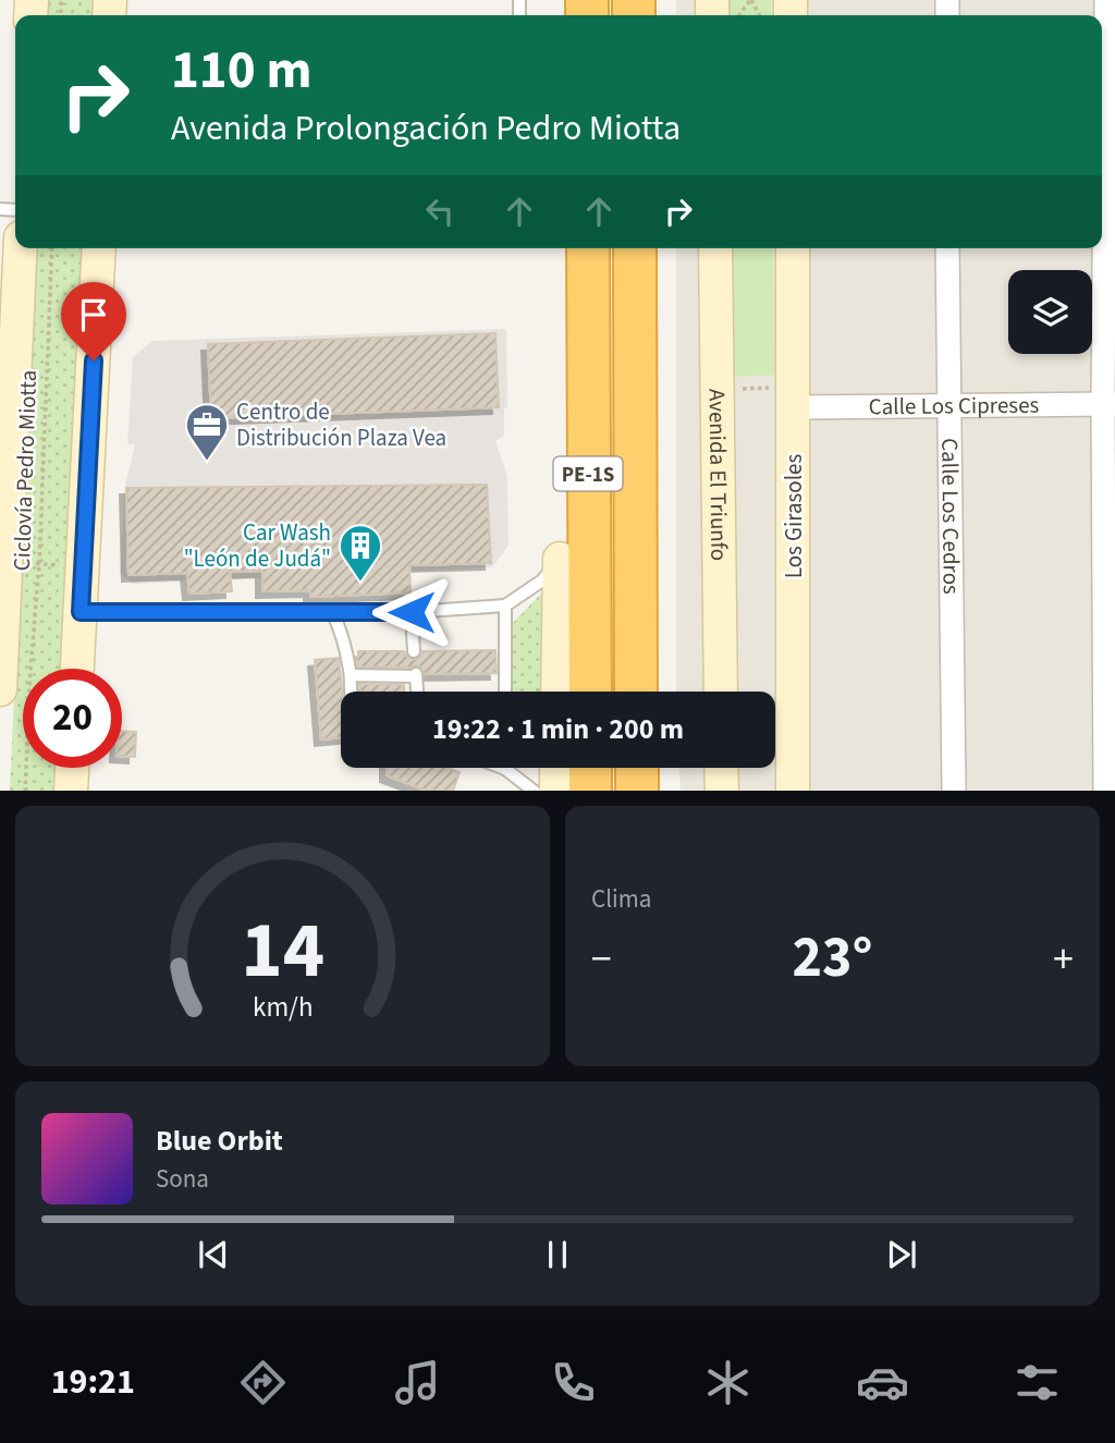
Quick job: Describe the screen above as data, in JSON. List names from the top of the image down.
{
  "streets": {
    "highway": ["PE-1S"],
    "main road": ["Avenida El Triunfo", "Los Girasoles"],
    "street": ["Calle Los Cipreses", "Calle Los Cedros"],
    "path": ["Ciclovía Pedro Miotta"]
  },
  "crossings": [
    ["Calle Los Cipreses", "Los Girasoles"],
    ["Calle Los Cipreses", "Calle Los Cedros"]
  ],
  "places": {
    "office": ["Centro de Distribución Plaza Vea"],
    "building": ["Car Wash \"León de Judá\""]
  },
  "page": {
    "turn": ["110 m", "Avenida Prolongación Pedro Miotta"],
    "limit": "20",
    "trip": "19:22 · 1 min · 200 m",
    "tile": "Clima",
    "heat": ["−", "23°", "+"],
    "song": ["Blue Orbit", "Sona"],
    "tabs": "19:21",
    "gauge": ["14", "km/h"]
  }
}
